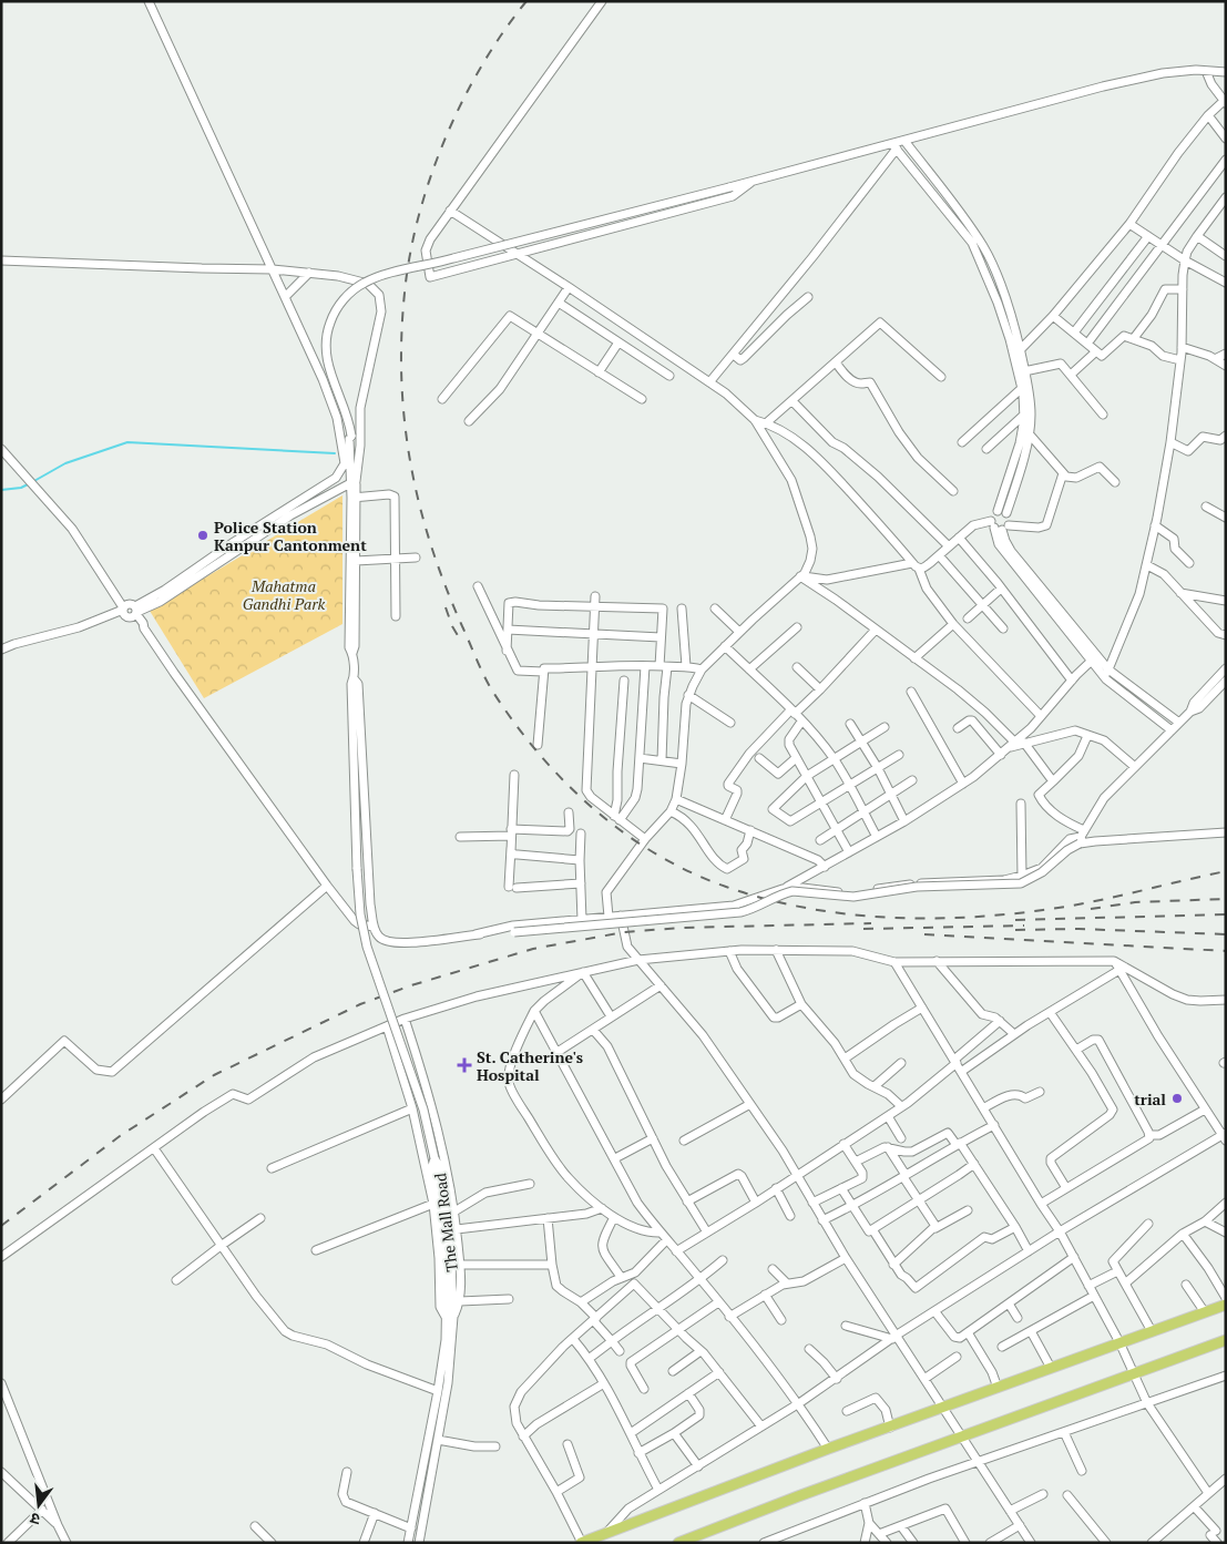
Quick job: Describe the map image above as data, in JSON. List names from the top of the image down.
{
  "streets": {
    "street": ["The Mall Road"]
  },
  "parks": ["Mahatma Gandhi Park"],
  "places": {
    "other": ["Police Station Kanpur Cantonment", "trial"],
    "health": ["St. Catherine's Hospital"]
  },
  "north": "bottom"
}
